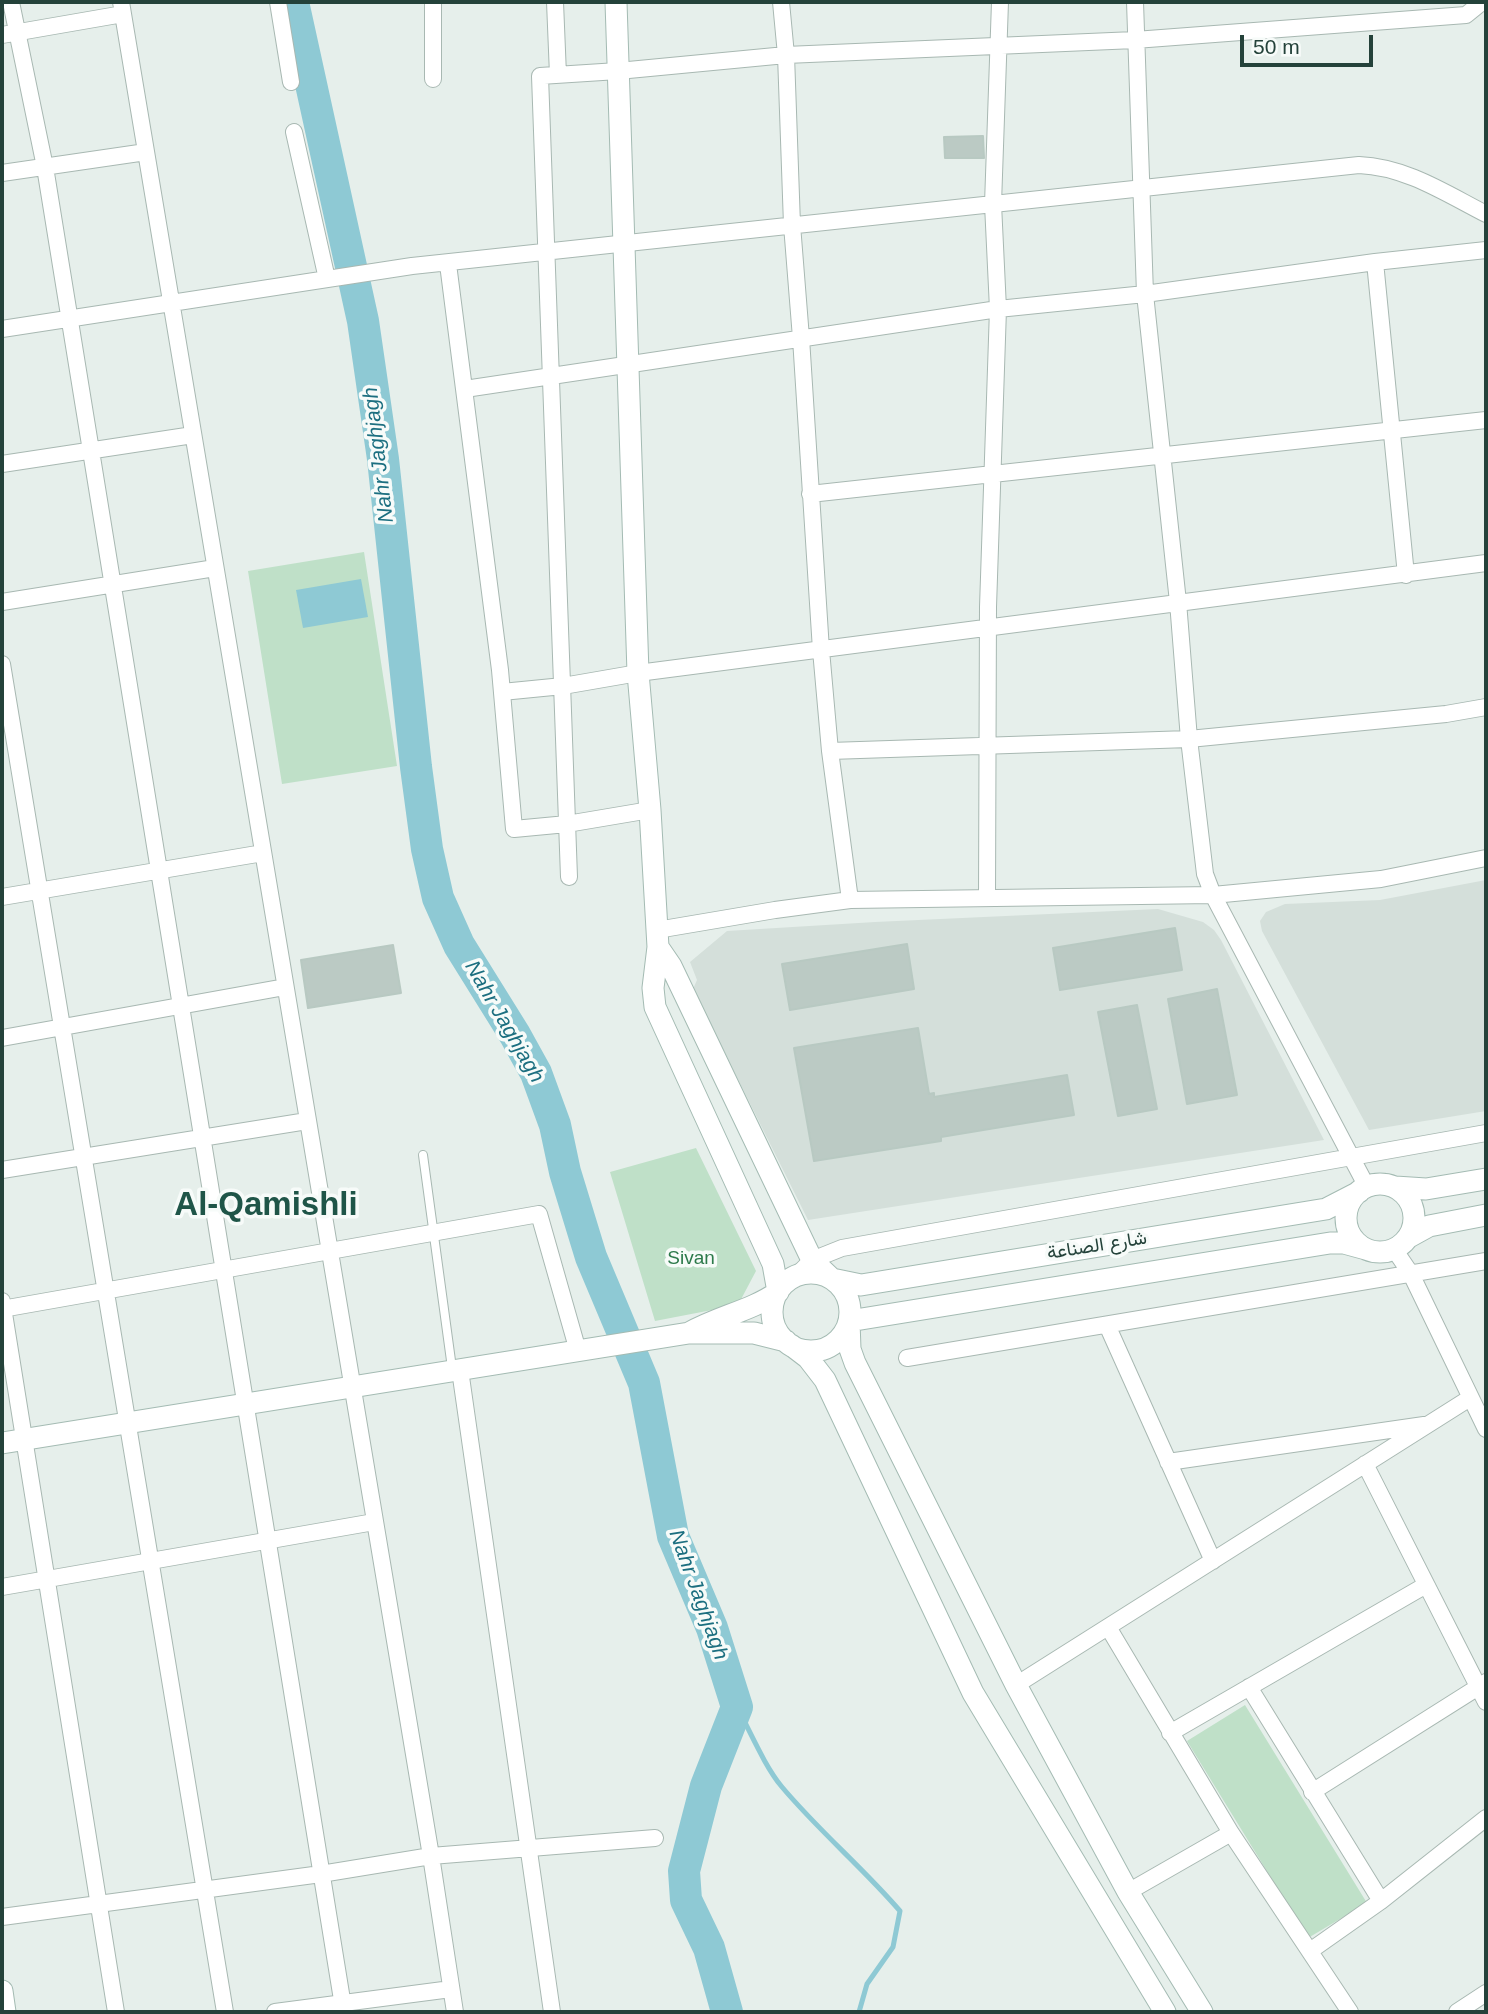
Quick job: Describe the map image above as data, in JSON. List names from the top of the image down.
{
  "streets": {
    "street": ["شارع الصناعة"]
  },
  "districts": ["Al-Qamishli"],
  "water": ["Nahr Jaghjagh"],
  "parks": ["Sivan"],
  "scale_bar": "50 m"
}
